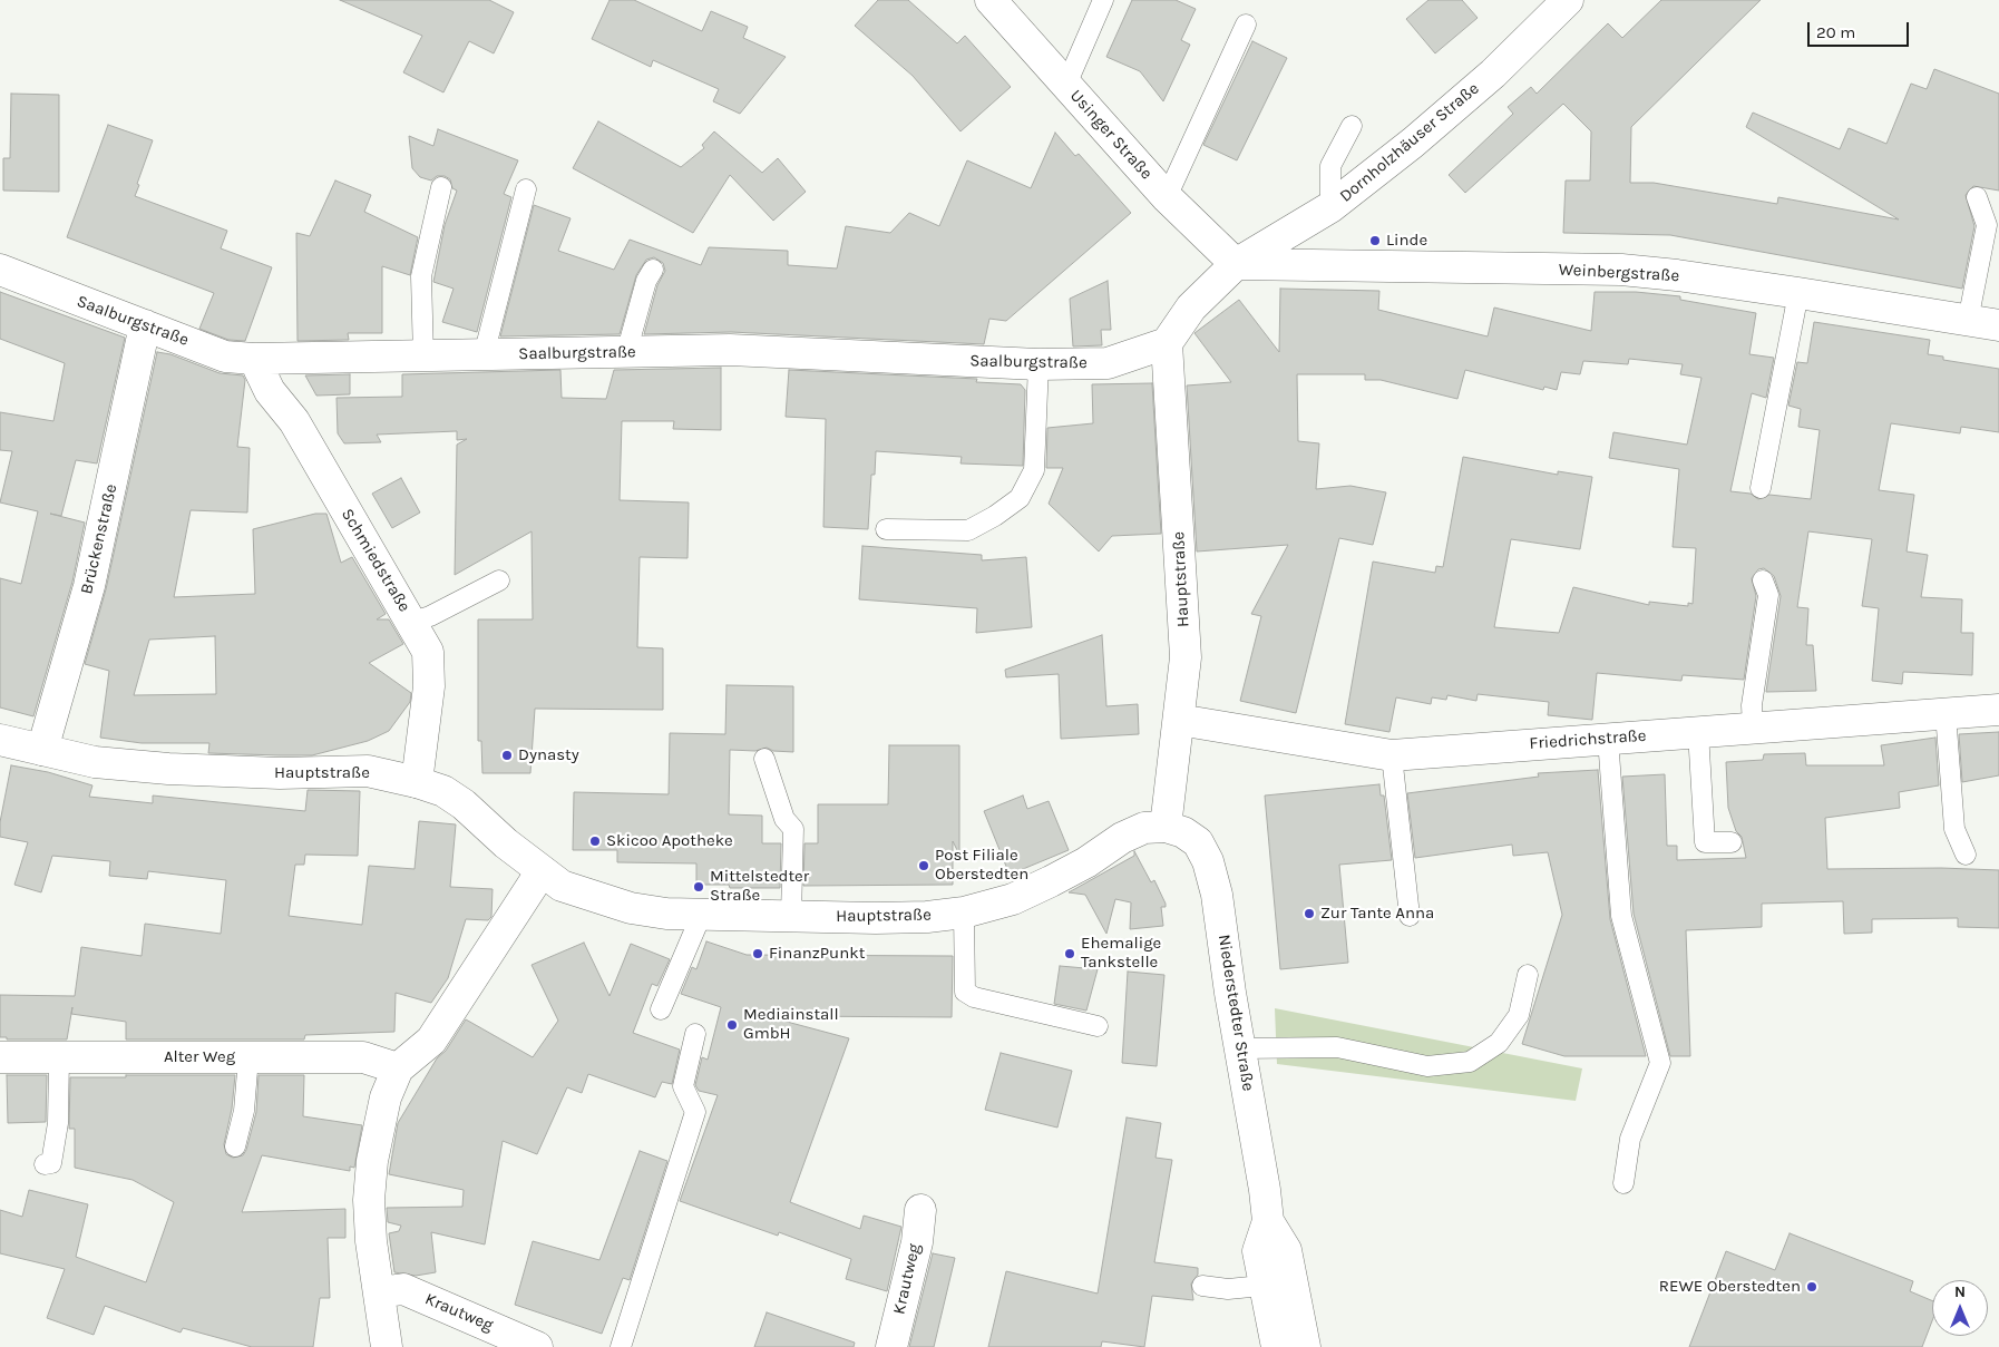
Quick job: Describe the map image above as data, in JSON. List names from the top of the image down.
{
  "streets": {
    "street": [
      "Usinger Straße",
      "Dornholzhäuser Straße",
      "Weinbergstraße",
      "Saalburgstraße",
      "Brückenstraße",
      "Schmiedstraße",
      "Hauptstraße",
      "Friedrichstraße",
      "Niederstedter Straße",
      "Alter Weg",
      "Krautweg"
    ]
  },
  "crossings": [
    ["Usinger Straße", "Dornholzhäuser Straße"],
    ["Usinger Straße", "Weinbergstraße"],
    ["Dornholzhäuser Straße", "Weinbergstraße"],
    ["Saalburgstraße", "Brückenstraße"],
    ["Saalburgstraße", "Schmiedstraße"],
    ["Saalburgstraße", "Hauptstraße"],
    ["Brückenstraße", "Hauptstraße"],
    ["Schmiedstraße", "Hauptstraße"],
    ["Hauptstraße", "Friedrichstraße"],
    ["Hauptstraße", "Niederstedter Straße"]
  ],
  "places": [
    "Linde",
    "Dynasty",
    "Skicoo Apotheke",
    "Post Filiale Oberstedten",
    "Mittelstedter Straße",
    "Zur Tante Anna",
    "FinanzPunkt",
    "Ehemalige Tankstelle",
    "Mediainstall GmbH",
    "REWE Oberstedten"
  ],
  "scale_bar": "20 m",
  "north": "top"
}
